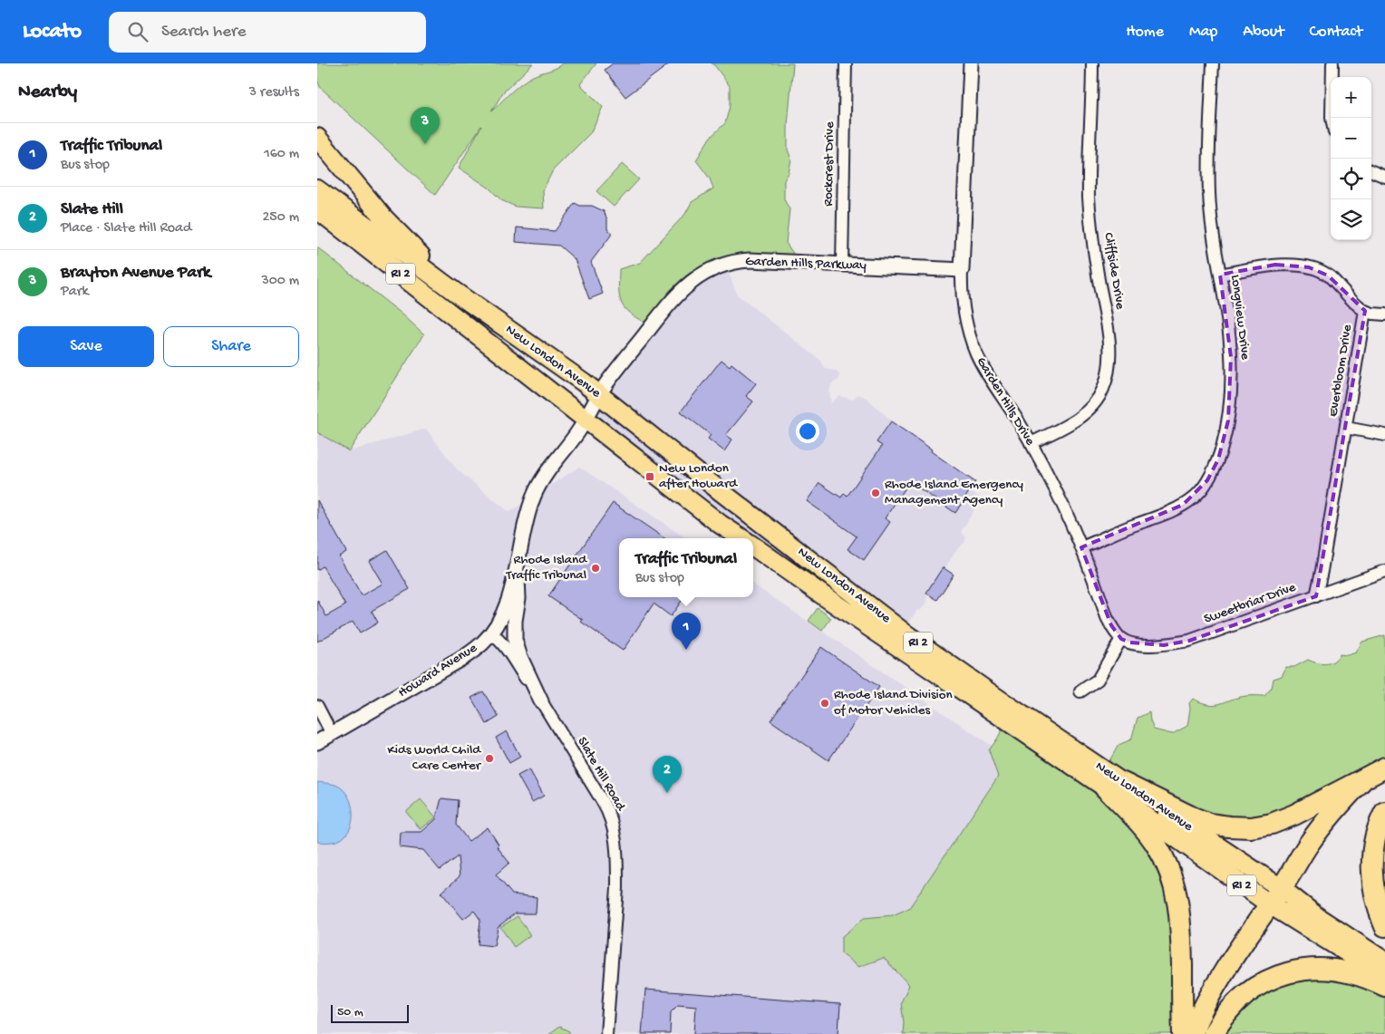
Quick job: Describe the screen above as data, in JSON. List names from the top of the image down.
{
  "streets": {
    "main road": ["RI 2", "New London Avenue"],
    "street": [
      "Rockcrest Drive",
      "Garden Hills Parkway",
      "Cliffside Drive",
      "Longview Drive",
      "Everbloom Drive",
      "Garden Hills Drive",
      "Sweetbriar Drive",
      "Howard Avenue",
      "Slate Hill Road"
    ]
  },
  "crossings": [
    ["Rockcrest Drive", "Garden Hills Parkway"],
    ["Garden Hills Parkway", "New London Avenue"],
    ["Garden Hills Parkway", "Garden Hills Drive"],
    ["Garden Hills Parkway", "Howard Avenue"],
    ["Cliffside Drive", "Garden Hills Drive"],
    ["Longview Drive", "Everbloom Drive"],
    ["Longview Drive", "Garden Hills Drive"],
    ["New London Avenue", "Howard Avenue"],
    ["Everbloom Drive", "Sweetbriar Drive"],
    ["Garden Hills Drive", "Sweetbriar Drive"],
    ["Howard Avenue", "Slate Hill Road"]
  ],
  "places": {
    "transit": ["New London after Howard"],
    "other": [
      "Rhode Island Emergency Management Agency",
      "Rhode Island Traffic Tribunal",
      "Rhode Island Division of Motor Vehicles",
      "Kids World Child Care Center"
    ]
  },
  "scale_bar": "50 m",
  "page": {
    "header": "Locato",
    "search": "Search here",
    "nav": [
      "Home",
      "Map",
      "About",
      "Contact"
    ],
    "heading": ["Nearby", "3 results"],
    "map_buttons": ["+", "−"],
    "pins": ["3", "1", "2"],
    "list": [
      {
        "mark": "1",
        "name": "Traffic Tribunal",
        "note": "Bus stop",
        "value": "160 m"
      },
      {
        "mark": "2",
        "name": "Slate Hill",
        "note": "Place · Slate Hill Road",
        "value": "250 m"
      },
      {
        "mark": "3",
        "name": "Brayton Avenue Park",
        "note": "Park",
        "value": "300 m"
      }
    ],
    "buttons": ["Save", "Share"],
    "popup": ["Traffic Tribunal", "Bus stop"],
    "scale": "50 m"
  }
}
